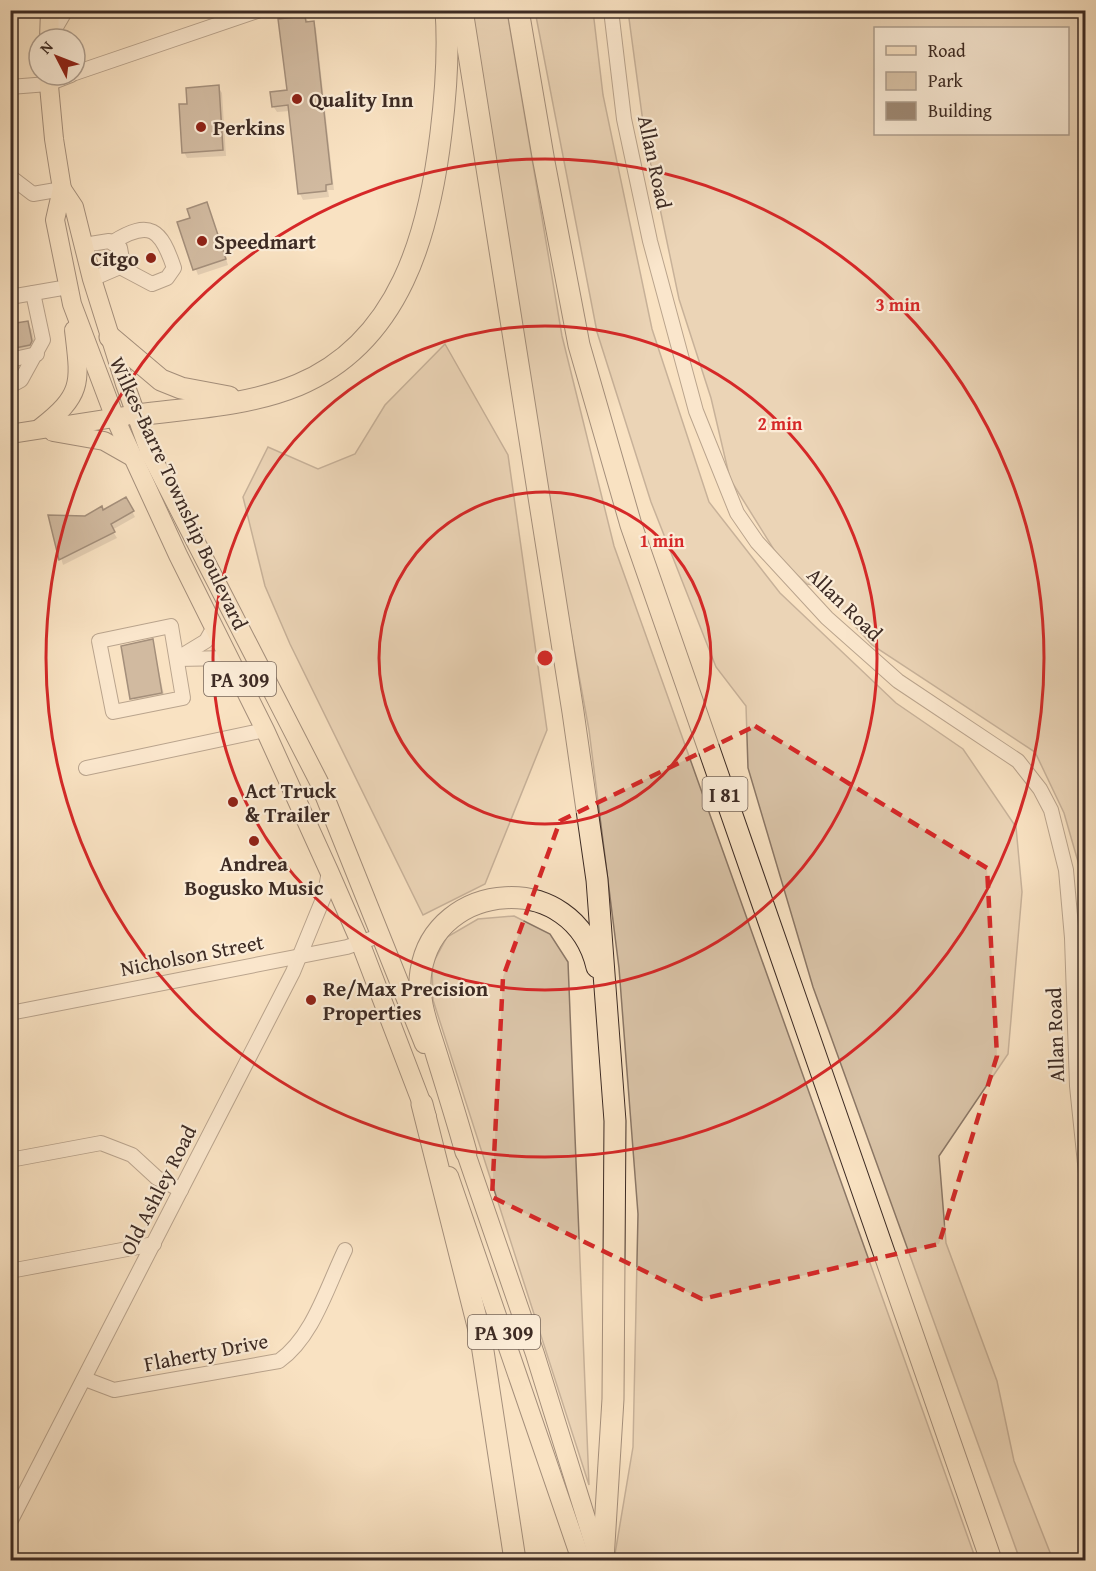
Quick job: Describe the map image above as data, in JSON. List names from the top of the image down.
{
  "streets": {
    "highway": ["I 81"],
    "main road": ["Wilkes-Barre Township Boulevard", "PA 309"],
    "street": [
      "Allan Road",
      "Nicholson Street",
      "Old Ashley Road",
      "Flaherty Drive"
    ]
  },
  "crossings": [
    ["Wilkes-Barre Township Boulevard", "PA 309"],
    ["Wilkes-Barre Township Boulevard", "Nicholson Street"],
    ["Wilkes-Barre Township Boulevard", "Old Ashley Road"],
    ["Nicholson Street", "Old Ashley Road"],
    ["Old Ashley Road", "Flaherty Drive"]
  ],
  "places": [
    "Quality Inn",
    "Perkins",
    "Speedmart",
    "Citgo",
    "Act Truck & Trailer",
    "Andrea Bogusko Music",
    "Re/Max Precision Properties"
  ],
  "legend": ["Road", "Park", "Building"],
  "north": "top left",
  "rings": ["3 min", "2 min", "1 min"]
}
